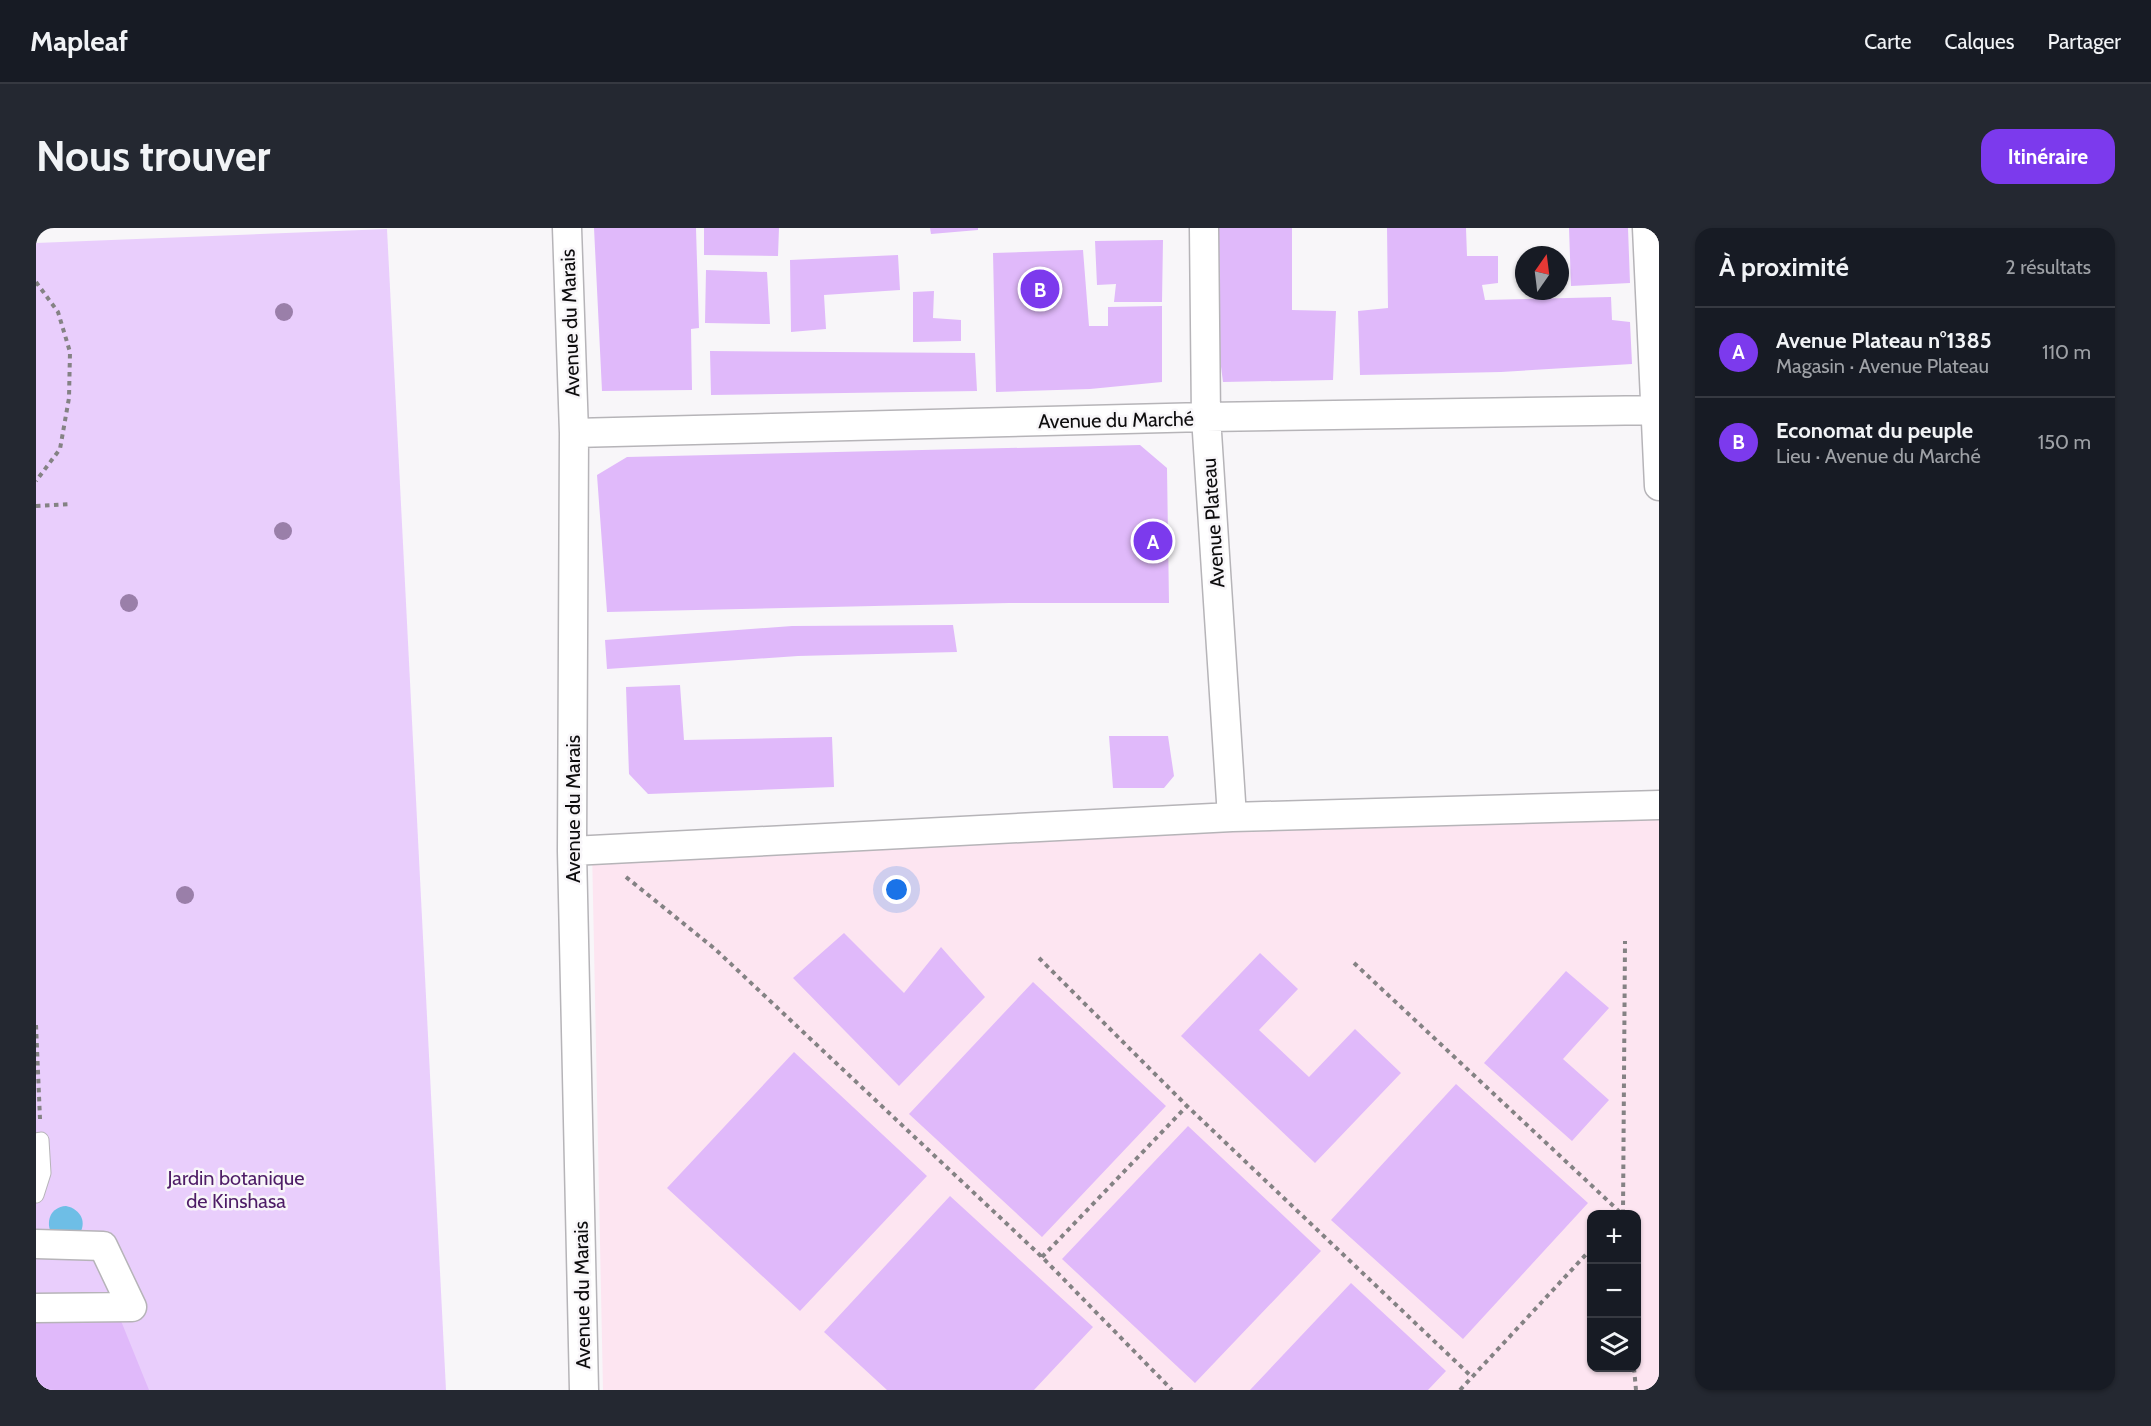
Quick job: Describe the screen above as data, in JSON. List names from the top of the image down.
{
  "streets": {
    "street": ["Avenue du Marais", "Avenue du Marché", "Avenue Plateau"]
  },
  "crossings": [
    ["Avenue du Marais", "Avenue du Marché"],
    ["Avenue du Marché", "Avenue Plateau"]
  ],
  "parks": ["Jardin botanique de Kinshasa"],
  "north": "top",
  "page": {
    "header": "Mapleaf",
    "nav": ["Carte", "Calques", "Partager"],
    "buttons": "Itinéraire",
    "title": "Nous trouver",
    "heading": ["À proximité", "2 résultats"],
    "pins": ["B", "A"],
    "list": [
      {
        "mark": "A",
        "name": "Avenue Plateau n°1385",
        "note": "Magasin · Avenue Plateau",
        "value": "110 m"
      },
      {
        "mark": "B",
        "name": "Economat du peuple",
        "note": "Lieu · Avenue du Marché",
        "value": "150 m"
      }
    ],
    "map_buttons": ["+", "−"]
  }
}
